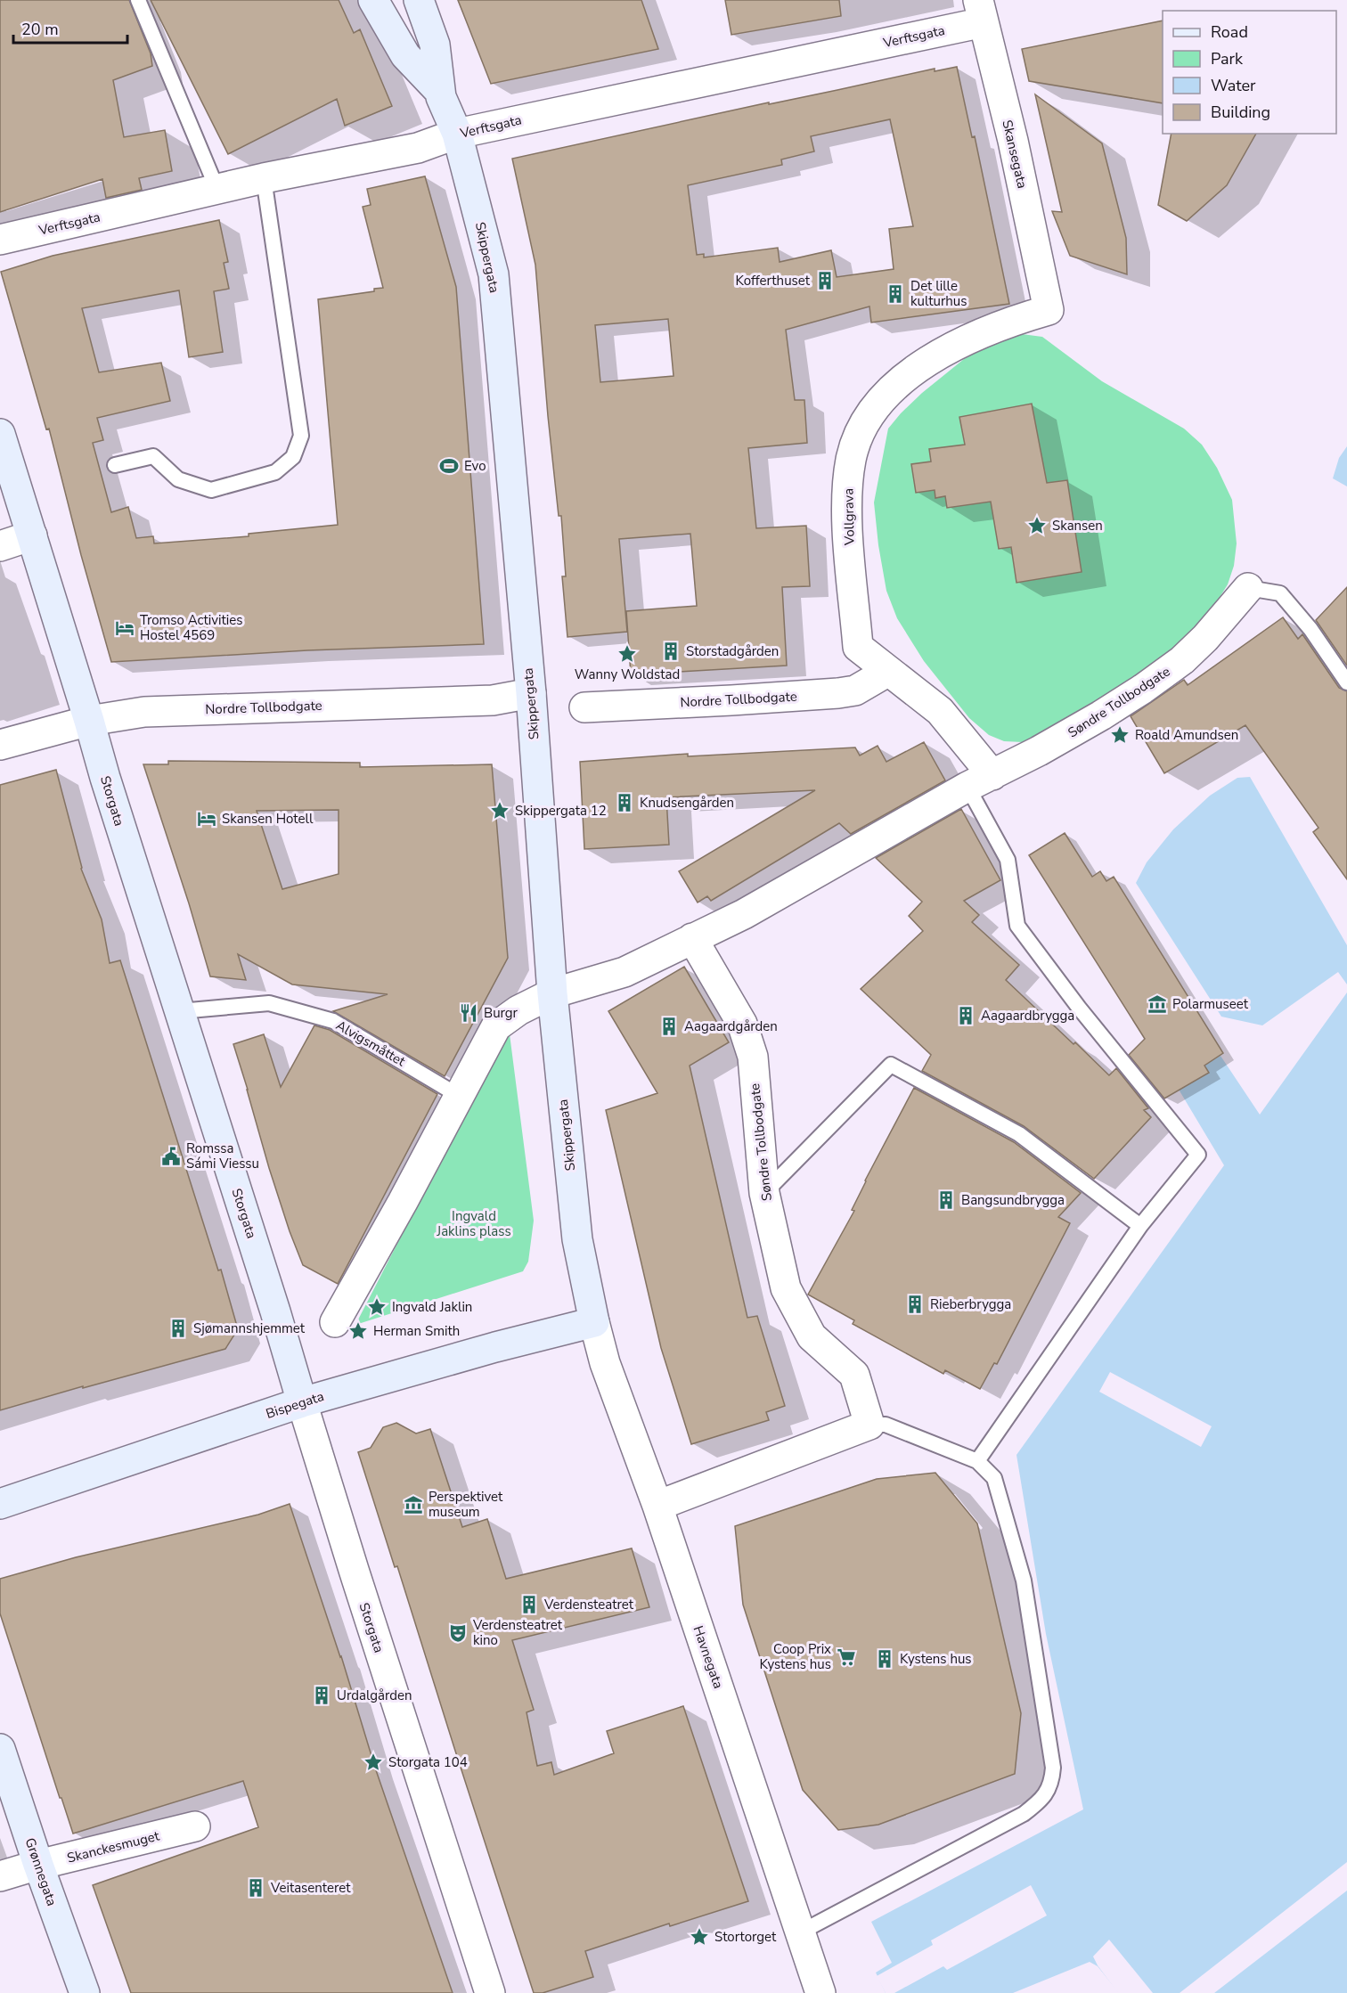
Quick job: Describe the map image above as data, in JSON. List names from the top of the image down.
{
  "streets": {
    "street": [
      "Verftsgata",
      "Skansegata",
      "Skippergata",
      "Vollgrava",
      "Nordre Tollbodgate",
      "Søndre Tollbodgate",
      "Storgata",
      "Bispegata",
      "Havnegata",
      "Skanckesmuget",
      "Grønnegata"
    ],
    "lane": ["Alvigsmåttet"]
  },
  "crossings": [
    ["Verftsgata", "Skansegata"],
    ["Verftsgata", "Skippergata"],
    ["Skansegata", "Vollgrava"],
    ["Skippergata", "Nordre Tollbodgate"],
    ["Skippergata", "Søndre Tollbodgate"],
    ["Skippergata", "Bispegata"],
    ["Skippergata", "Havnegata"],
    ["Vollgrava", "Nordre Tollbodgate"],
    ["Vollgrava", "Søndre Tollbodgate"],
    ["Nordre Tollbodgate", "Storgata"],
    ["Søndre Tollbodgate", "Alvigsmåttet"],
    ["Storgata", "Alvigsmåttet"],
    ["Storgata", "Bispegata"],
    ["Bispegata", "Havnegata"],
    ["Skanckesmuget", "Grønnegata"]
  ],
  "parks": ["Ingvald Jaklins plass"],
  "places": {
    "building": [
      "Kofferthuset",
      "Det lille kulturhus",
      "Storstadgården",
      "Knudsengården",
      "Aagaardbrygga",
      "Aagaardgården",
      "Bangsundbrygga",
      "Rieberbrygga",
      "Sjømannshjemmet",
      "Verdensteatret",
      "Kystens hus",
      "Urdalgården",
      "Veitasenteret"
    ],
    "sports": ["Evo"],
    "place": [
      "Skansen",
      "Wanny Woldstad",
      "Roald Amundsen",
      "Skippergata 12",
      "Ingvald Jaklin",
      "Herman Smith",
      "Storgata 104",
      "Stortorget"
    ],
    "hotel": ["Tromso Activities Hostel 4569", "Skansen Hotell"],
    "museum": ["Polarmuseet", "Perspektivet museum"],
    "restaurant": ["Burgr"],
    "public building": ["Romssa Sámi Viessu"],
    "theatre": ["Verdensteatret kino"],
    "supermarket": ["Coop Prix Kystens hus"]
  },
  "legend": [
    "Road",
    "Park",
    "Water",
    "Building"
  ],
  "scale_bar": "20 m"
}
